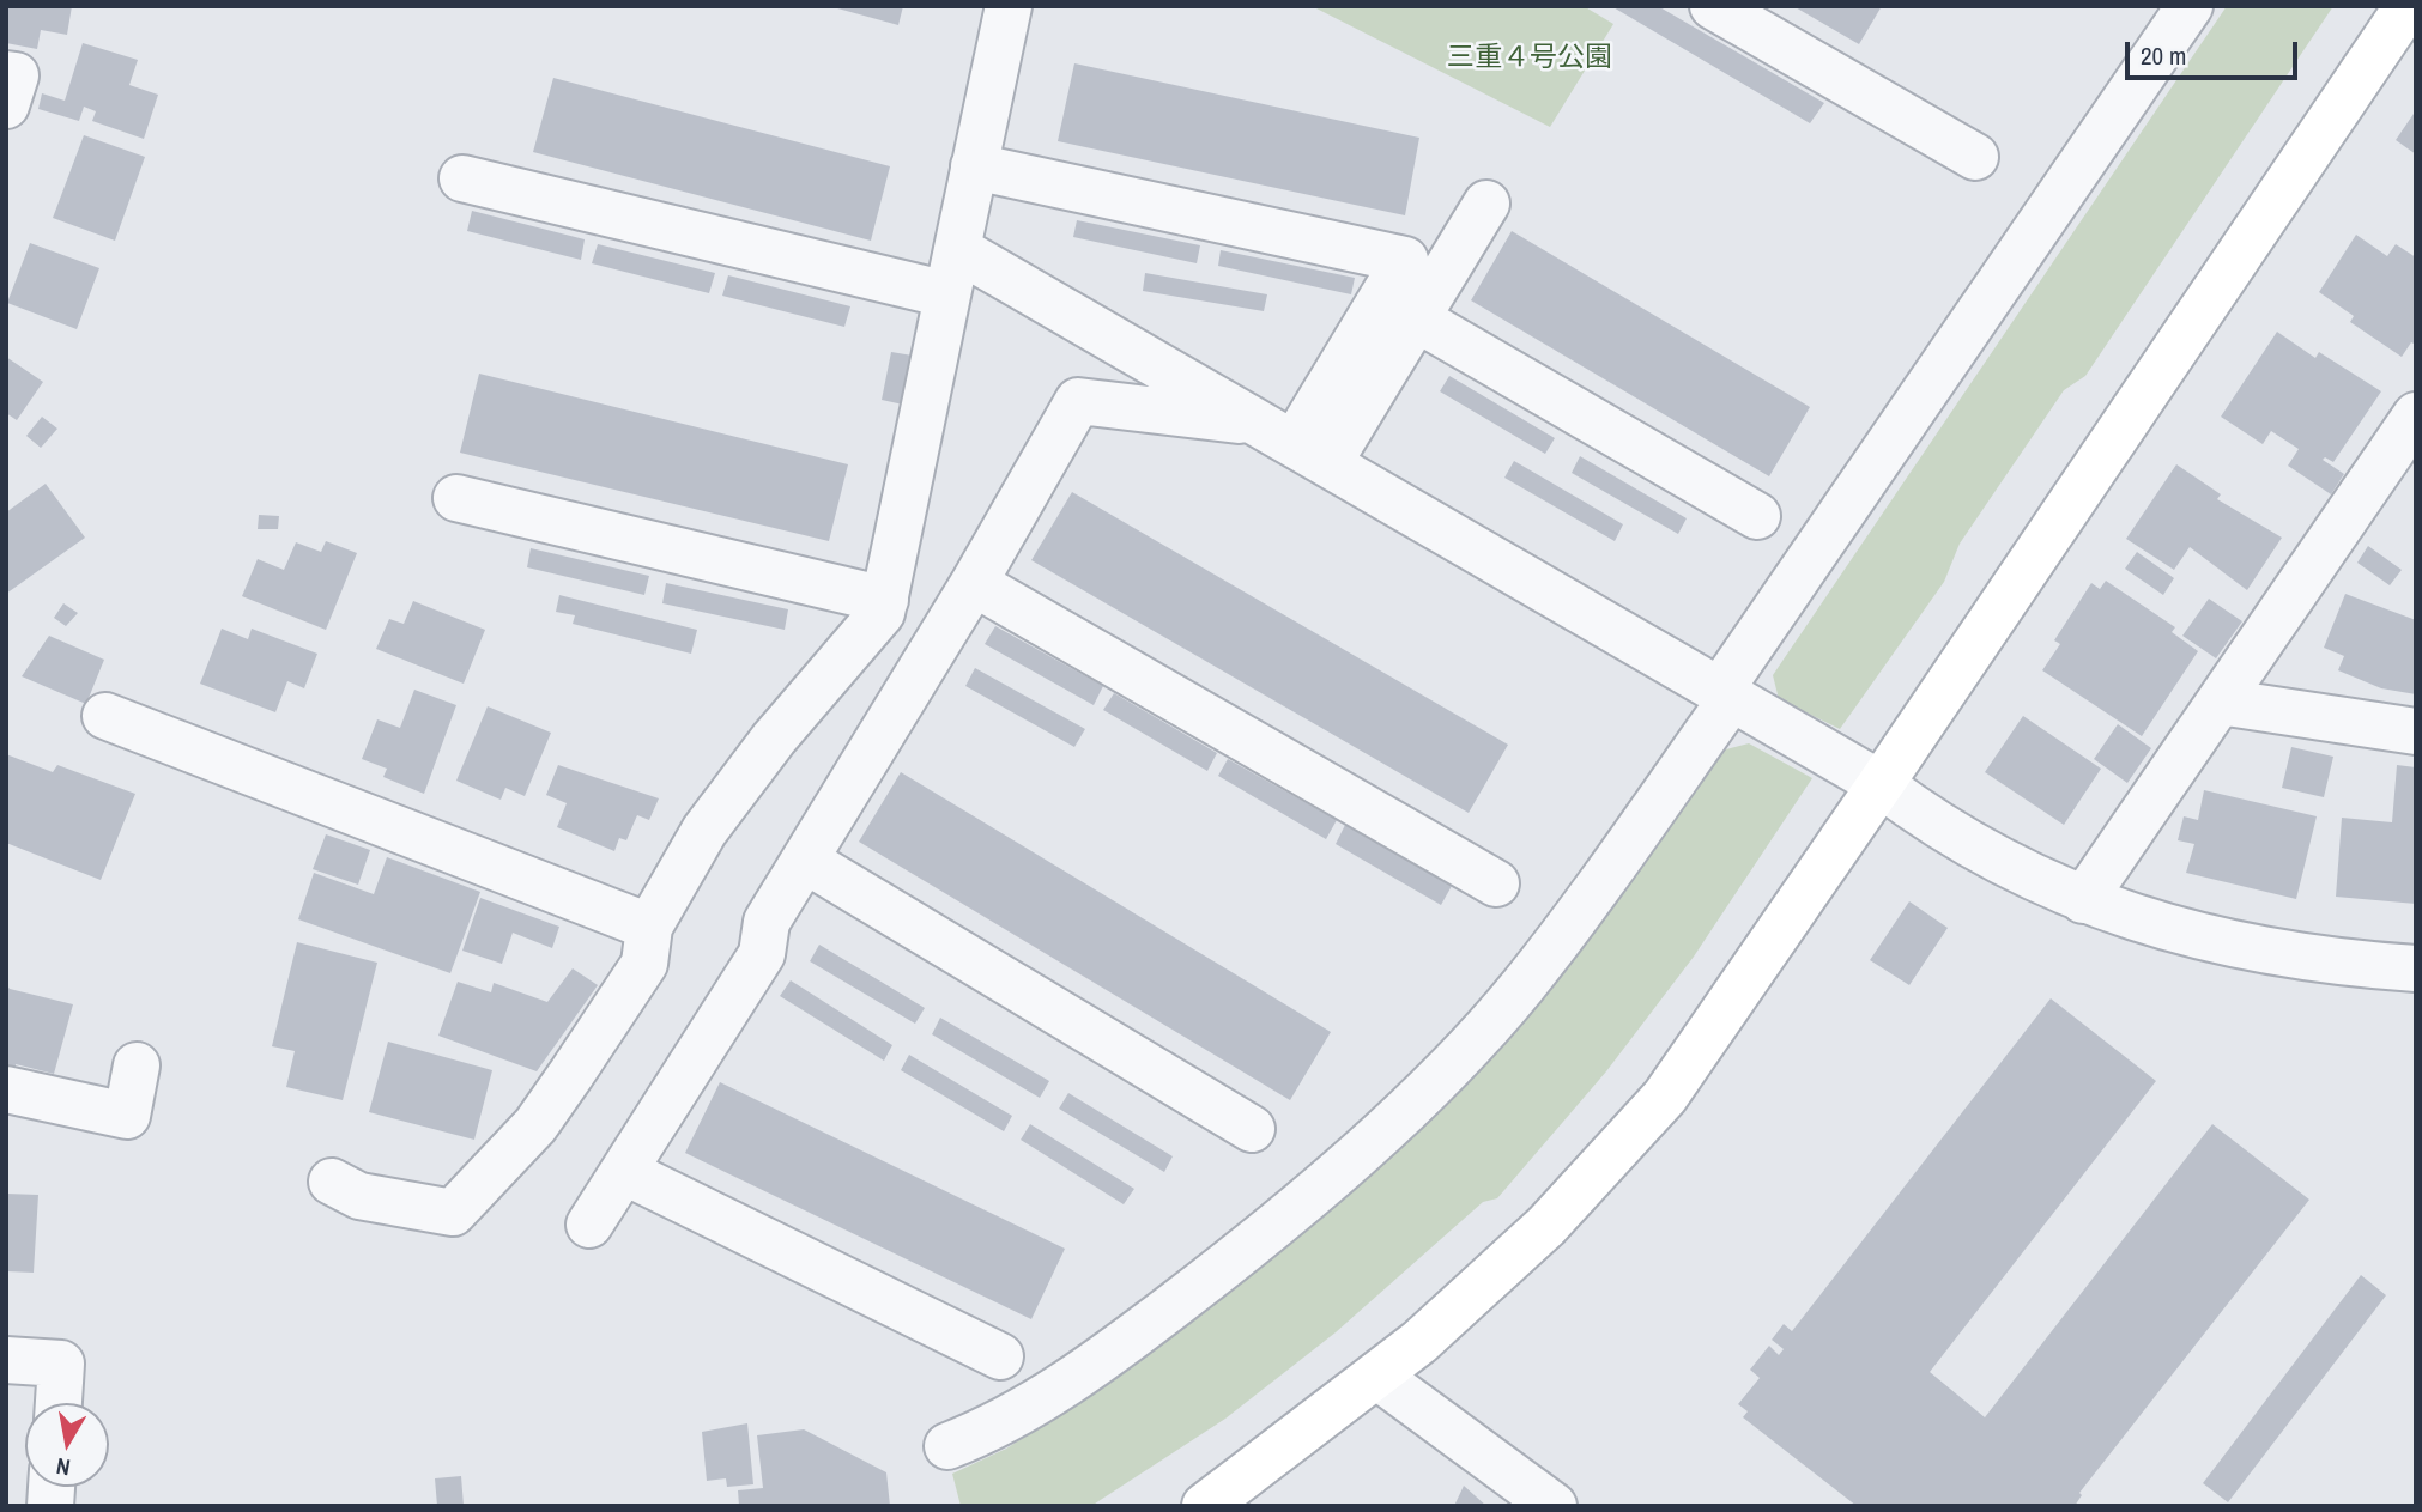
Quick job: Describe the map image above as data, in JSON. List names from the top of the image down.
{
  "parks": ["三重４号公園"],
  "scale_bar": "20 m",
  "north": "bottom"
}
